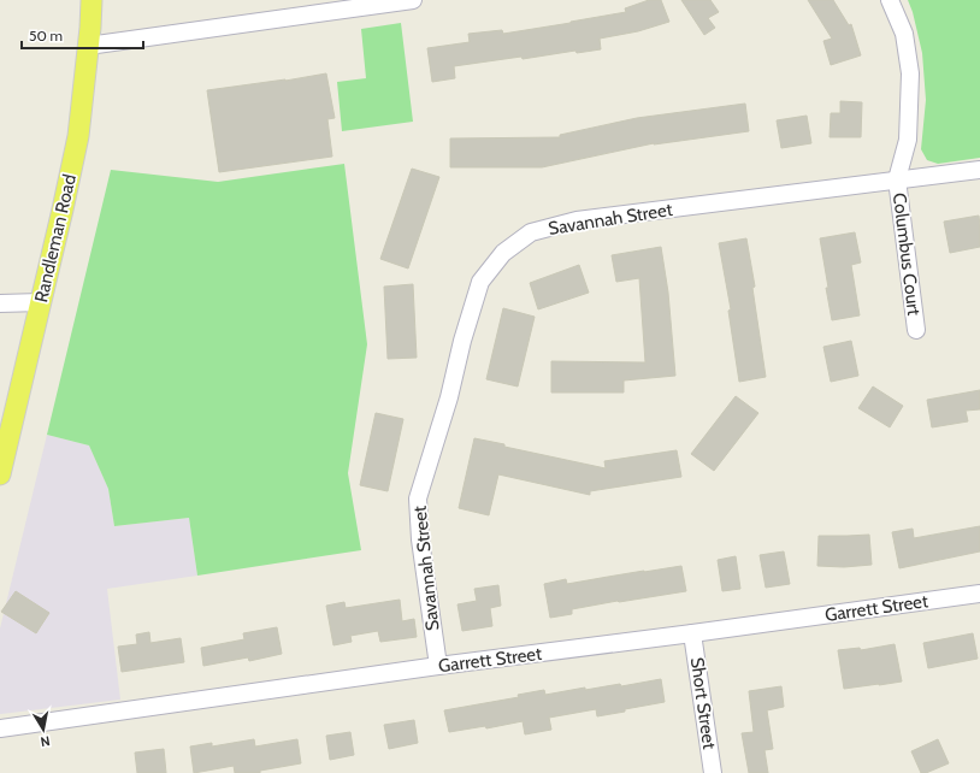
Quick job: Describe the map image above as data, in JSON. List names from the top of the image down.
{
  "streets": {
    "main road": ["Randleman Road"],
    "street": [
      "Savannah Street",
      "Columbus Court",
      "Garrett Street",
      "Short Street"
    ]
  },
  "crossings": [
    ["Savannah Street", "Columbus Court"],
    ["Savannah Street", "Garrett Street"],
    ["Garrett Street", "Short Street"]
  ],
  "scale_bar": "50 m",
  "north": "bottom"
}
